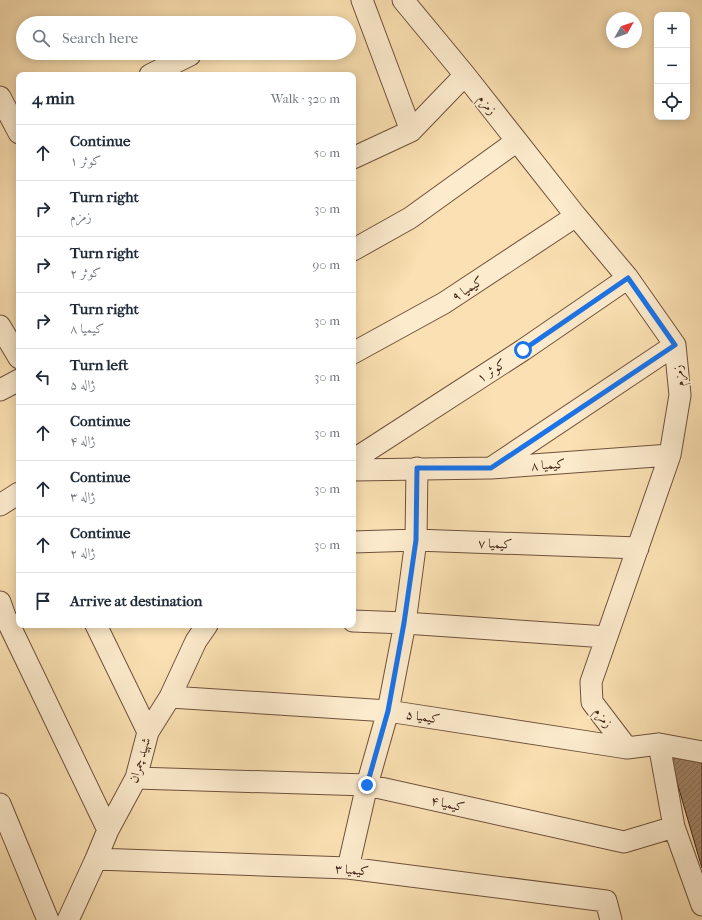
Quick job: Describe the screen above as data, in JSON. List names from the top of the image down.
{
  "streets": {
    "street": [
      "زمزم",
      "کیمیا ۹",
      "کوثر ۱",
      "کیمیا ۸",
      "کیمیا ۷",
      "کیمیا ۵",
      "شهید چمران",
      "کیمیا ۴",
      "کیمیا ۳"
    ]
  },
  "crossings": [
    ["زمزم", "کیمیا ۹"],
    ["زمزم", "کوثر ۱"],
    ["زمزم", "کیمیا ۸"],
    ["زمزم", "کیمیا ۷"],
    ["زمزم", "کیمیا ۵"],
    ["کیمیا ۵", "شهید چمران"],
    ["شهید چمران", "کیمیا ۴"],
    ["شهید چمران", "کیمیا ۳"]
  ],
  "north": "top right",
  "page": {
    "map_buttons": ["+", "−"],
    "search": "Search here",
    "heading": ["4 min", "Walk · 320 m"],
    "list": [
      ["Continue", "کوثر ۱", "50 m"],
      ["Turn right", "زمزم", "30 m"],
      ["Turn right", "کوثر ۲", "90 m"],
      ["Turn right", "کیمیا ۸", "30 m"],
      ["Turn left", "ژاله ۵", "30 m"],
      ["Continue", "ژاله ۴", "30 m"],
      ["Continue", "ژاله ۳", "30 m"],
      ["Continue", "ژاله ۲", "30 m"],
      "Arrive at destination"
    ]
  }
}
